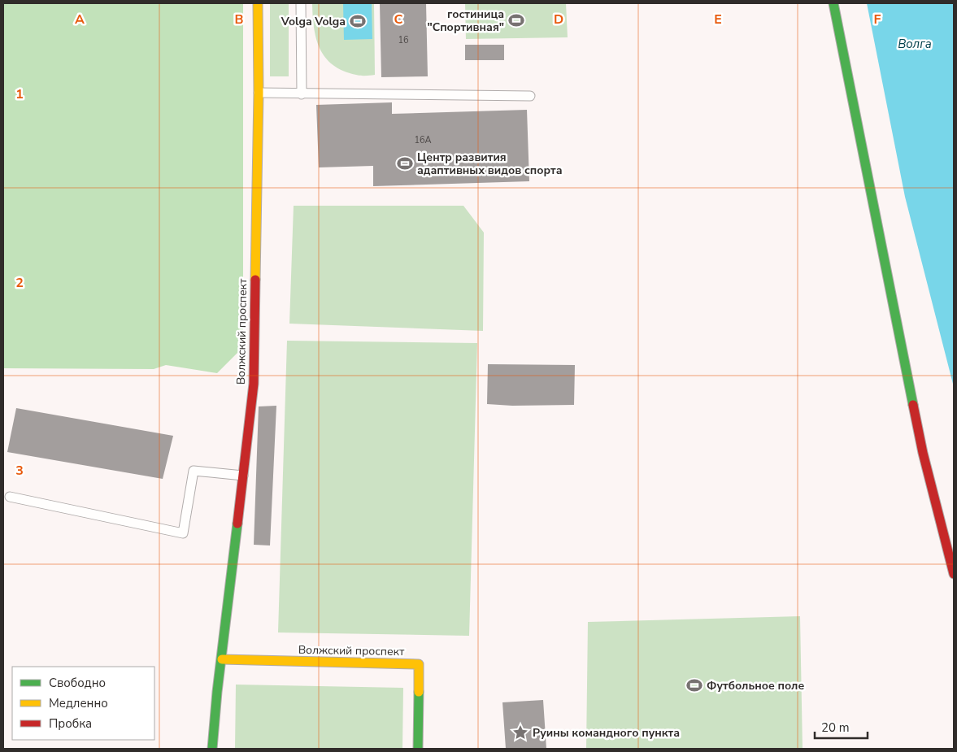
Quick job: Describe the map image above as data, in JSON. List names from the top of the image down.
{
  "streets": {
    "street": ["Волжский проспект"]
  },
  "water": ["Волга"],
  "places": {
    "sports": [
      "гостиница \"Спортивная\"",
      "Volga Volga",
      "Центр развития адаптивных видов спорта",
      "Футбольное поле"
    ],
    "place": ["Руины командного пункта"]
  },
  "house_numbers": ["16", "16А"],
  "legend": ["Свободно", "Медленно", "Пробка"],
  "scale_bar": "20 m",
  "grid": {
    "columns": [
      "A",
      "B",
      "C",
      "D",
      "E",
      "F"
    ],
    "rows": ["1", "2", "3"]
  }
}
